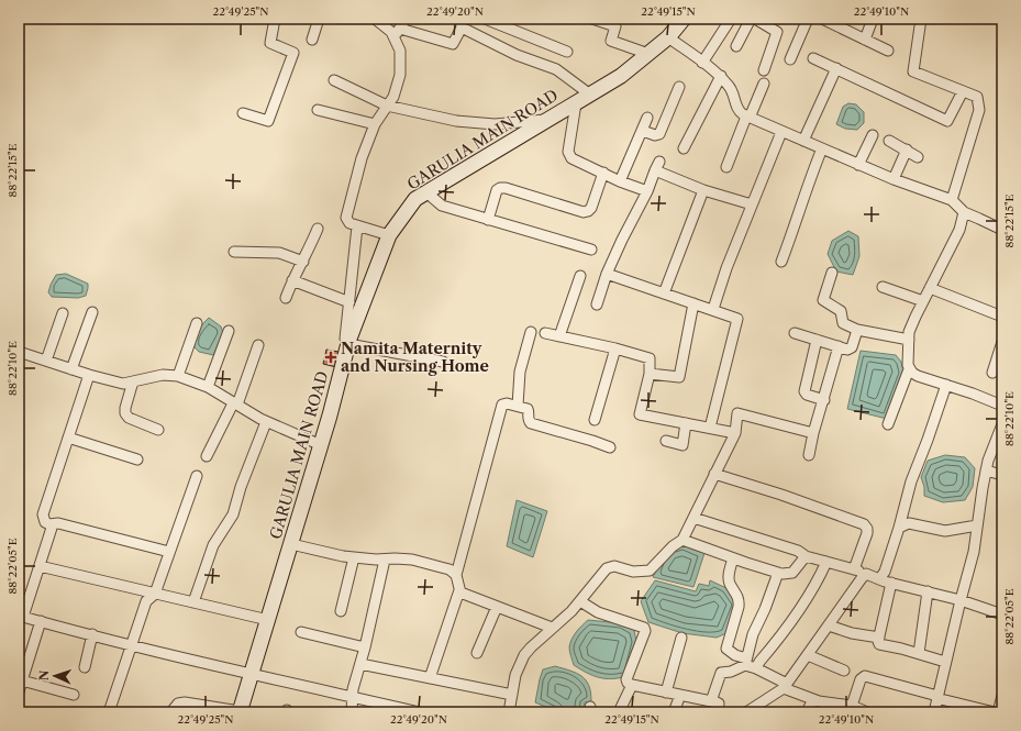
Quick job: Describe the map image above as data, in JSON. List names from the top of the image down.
{
  "streets": {
    "street": ["GARULIA MAIN ROAD"]
  },
  "places": {
    "health": ["Namita Maternity and Nursing Home"]
  },
  "north": "left",
  "coordinates": [
    "22°49'25\"N",
    "22°49'20\"N",
    "22°49'15\"N",
    "22°49'10\"N",
    "88°22'15\"E",
    "88°22'10\"E",
    "88°22'05\"E"
  ]
}
